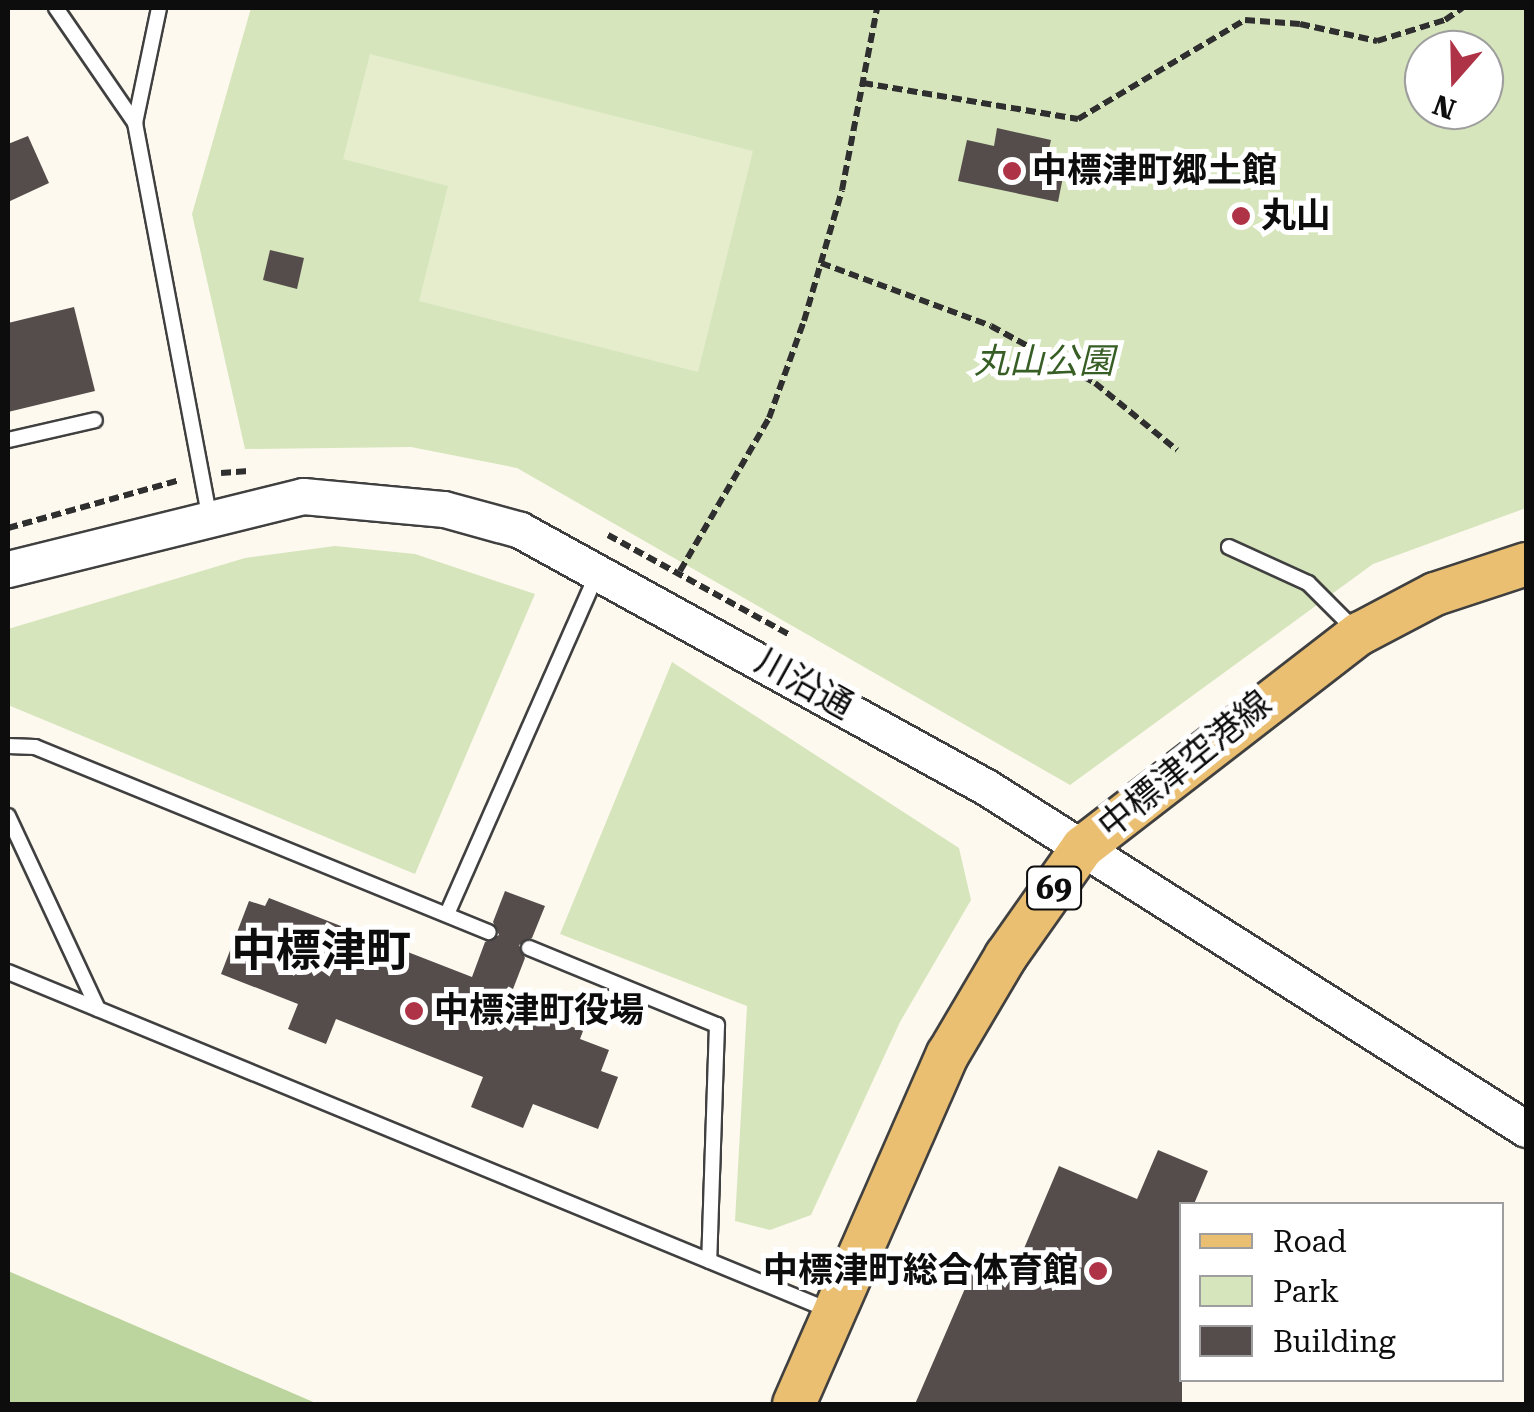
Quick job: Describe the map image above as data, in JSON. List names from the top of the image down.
{
  "streets": {
    "main road": ["中標津空港線", "69"],
    "street": ["川沿通"]
  },
  "crossings": [
    ["川沿通", "中標津空港線"]
  ],
  "districts": ["中標津町"],
  "parks": ["丸山公園"],
  "places": [
    "中標津町郷土館",
    "丸山",
    "中標津町役場",
    "中標津町総合体育館"
  ],
  "legend": ["Road", "Park", "Building"],
  "north": "bottom"
}
